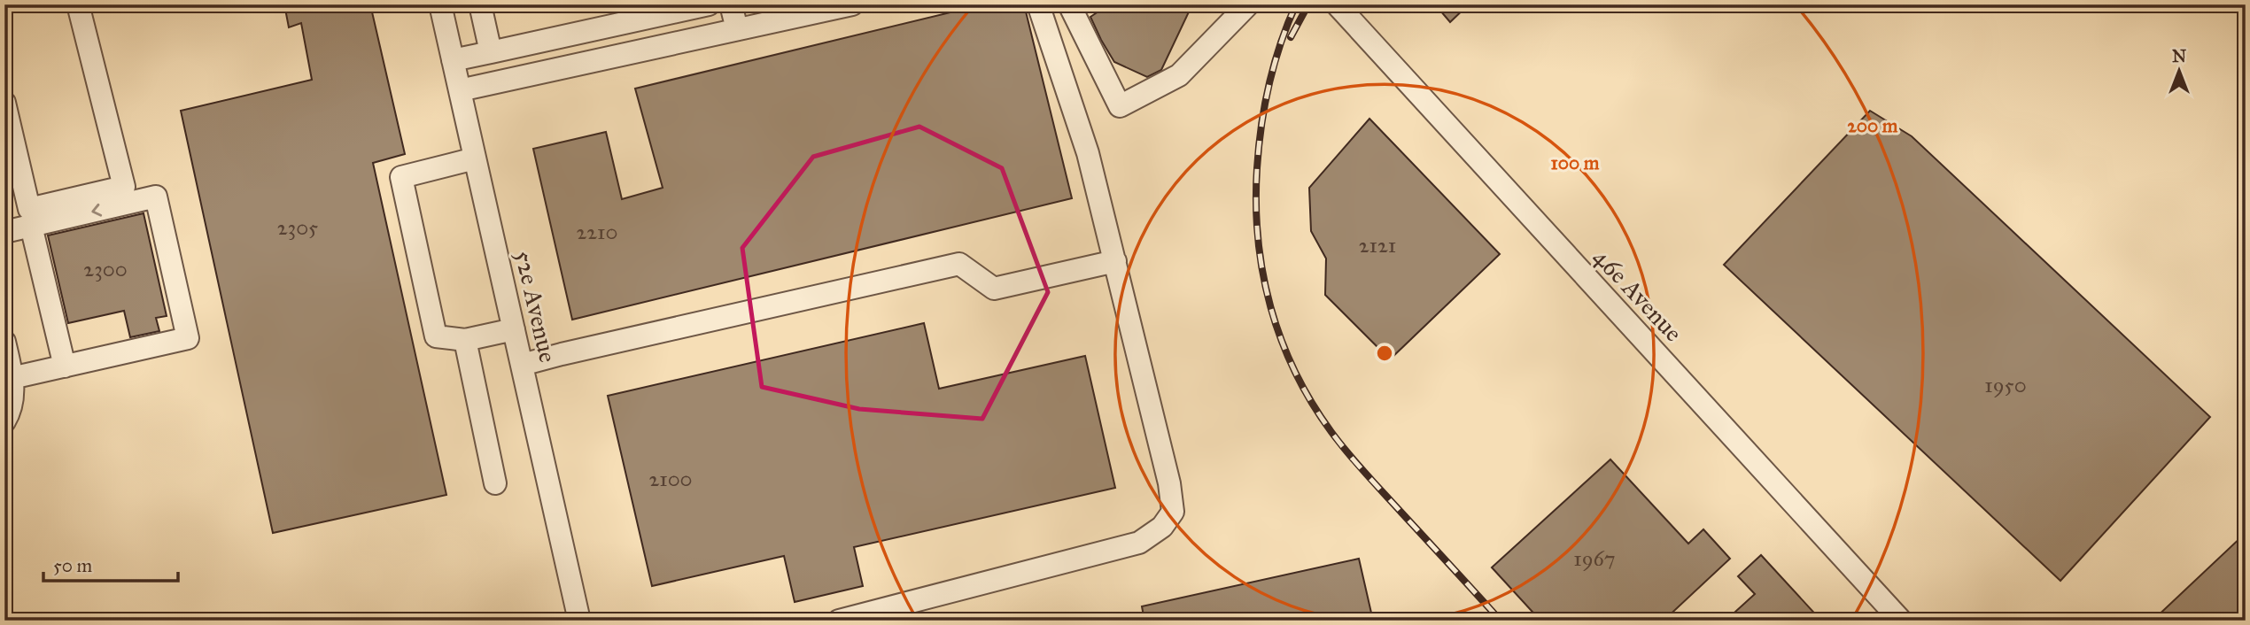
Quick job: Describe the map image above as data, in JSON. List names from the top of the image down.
{
  "streets": {
    "street": ["46e Avenue", "52e Avenue"]
  },
  "house_numbers": [
    "2305",
    "2210",
    "2121",
    "2300",
    "1950",
    "2100",
    "1967"
  ],
  "scale_bar": "50 m",
  "north": "top",
  "rings": ["200 m", "100 m"]
}
